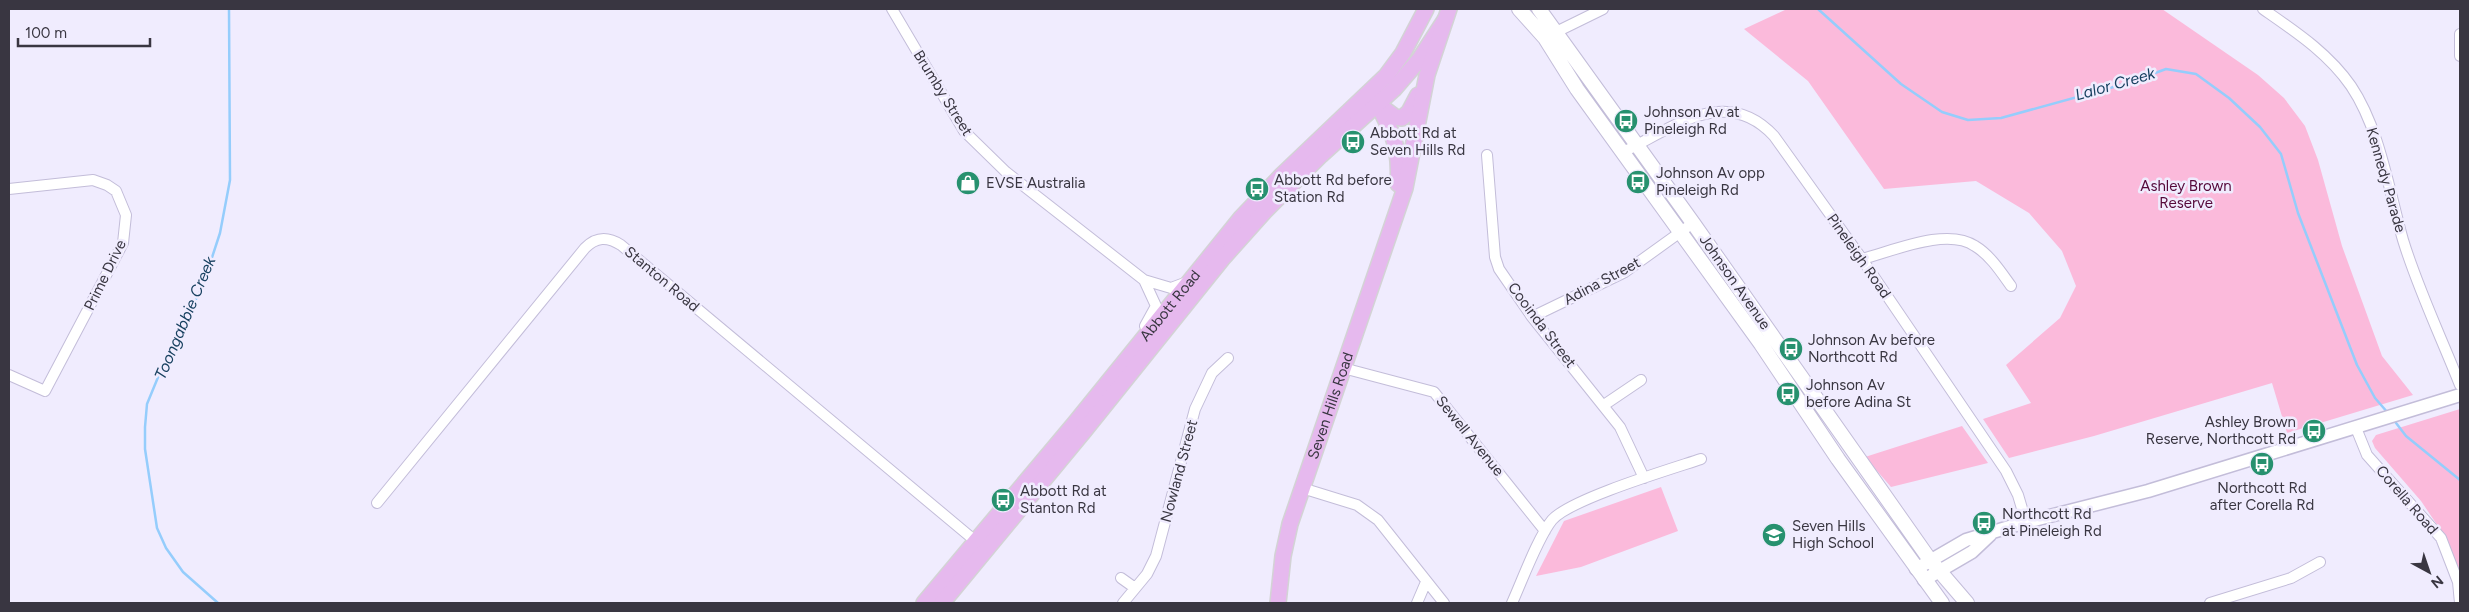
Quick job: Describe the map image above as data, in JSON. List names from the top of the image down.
{
  "streets": {
    "main road": ["Johnson Avenue", "Abbott Road", "Seven Hills Road"],
    "street": [
      "Brumby Street",
      "Kennedy Parade",
      "Pineleigh Road",
      "Prime Drive",
      "Stanton Road",
      "Adina Street",
      "Cooinda Street",
      "Sewell Avenue",
      "Nowland Street",
      "Corella Road"
    ]
  },
  "crossings": [
    ["Brumby Street", "Abbott Road"],
    ["Pineleigh Road", "Johnson Avenue"],
    ["Stanton Road", "Abbott Road"],
    ["Adina Street", "Johnson Avenue"],
    ["Adina Street", "Cooinda Street"],
    ["Abbott Road", "Seven Hills Road"],
    ["Seven Hills Road", "Sewell Avenue"]
  ],
  "water": ["Lalor Creek", "Toongabbie Creek"],
  "parks": ["Ashley Brown Reserve"],
  "places": {
    "bus stop": [
      "Johnson Av at Pineleigh Rd",
      "Abbott Rd at Seven Hills Rd",
      "Johnson Av opp Pineleigh Rd",
      "Abbott Rd before Station Rd",
      "Johnson Av before Northcott Rd",
      "Johnson Av before Adina St",
      "Ashley Brown Reserve, Northcott Rd",
      "Northcott Rd after Corella Rd",
      "Abbott Rd at Stanton Rd",
      "Northcott Rd at Pineleigh Rd"
    ],
    "shop": ["EVSE Australia"],
    "school or university": ["Seven Hills High School"]
  },
  "scale_bar": "100 m",
  "north": "bottom right"
}
